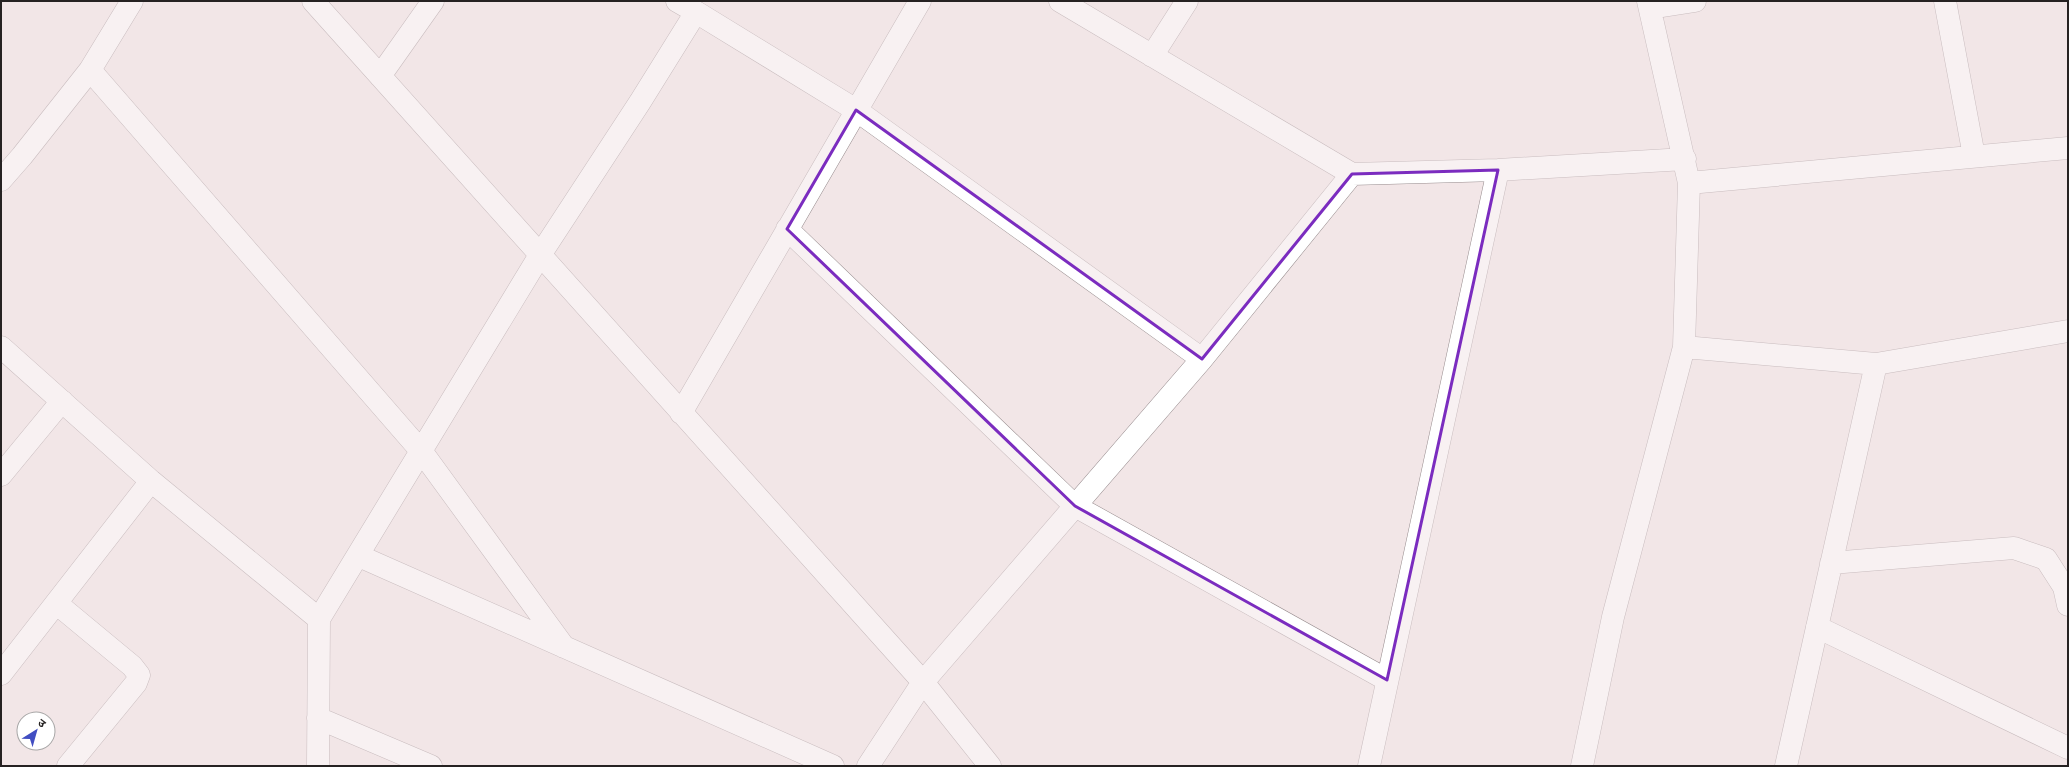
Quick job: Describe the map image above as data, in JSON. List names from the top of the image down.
{
  "north": "top right"
}
